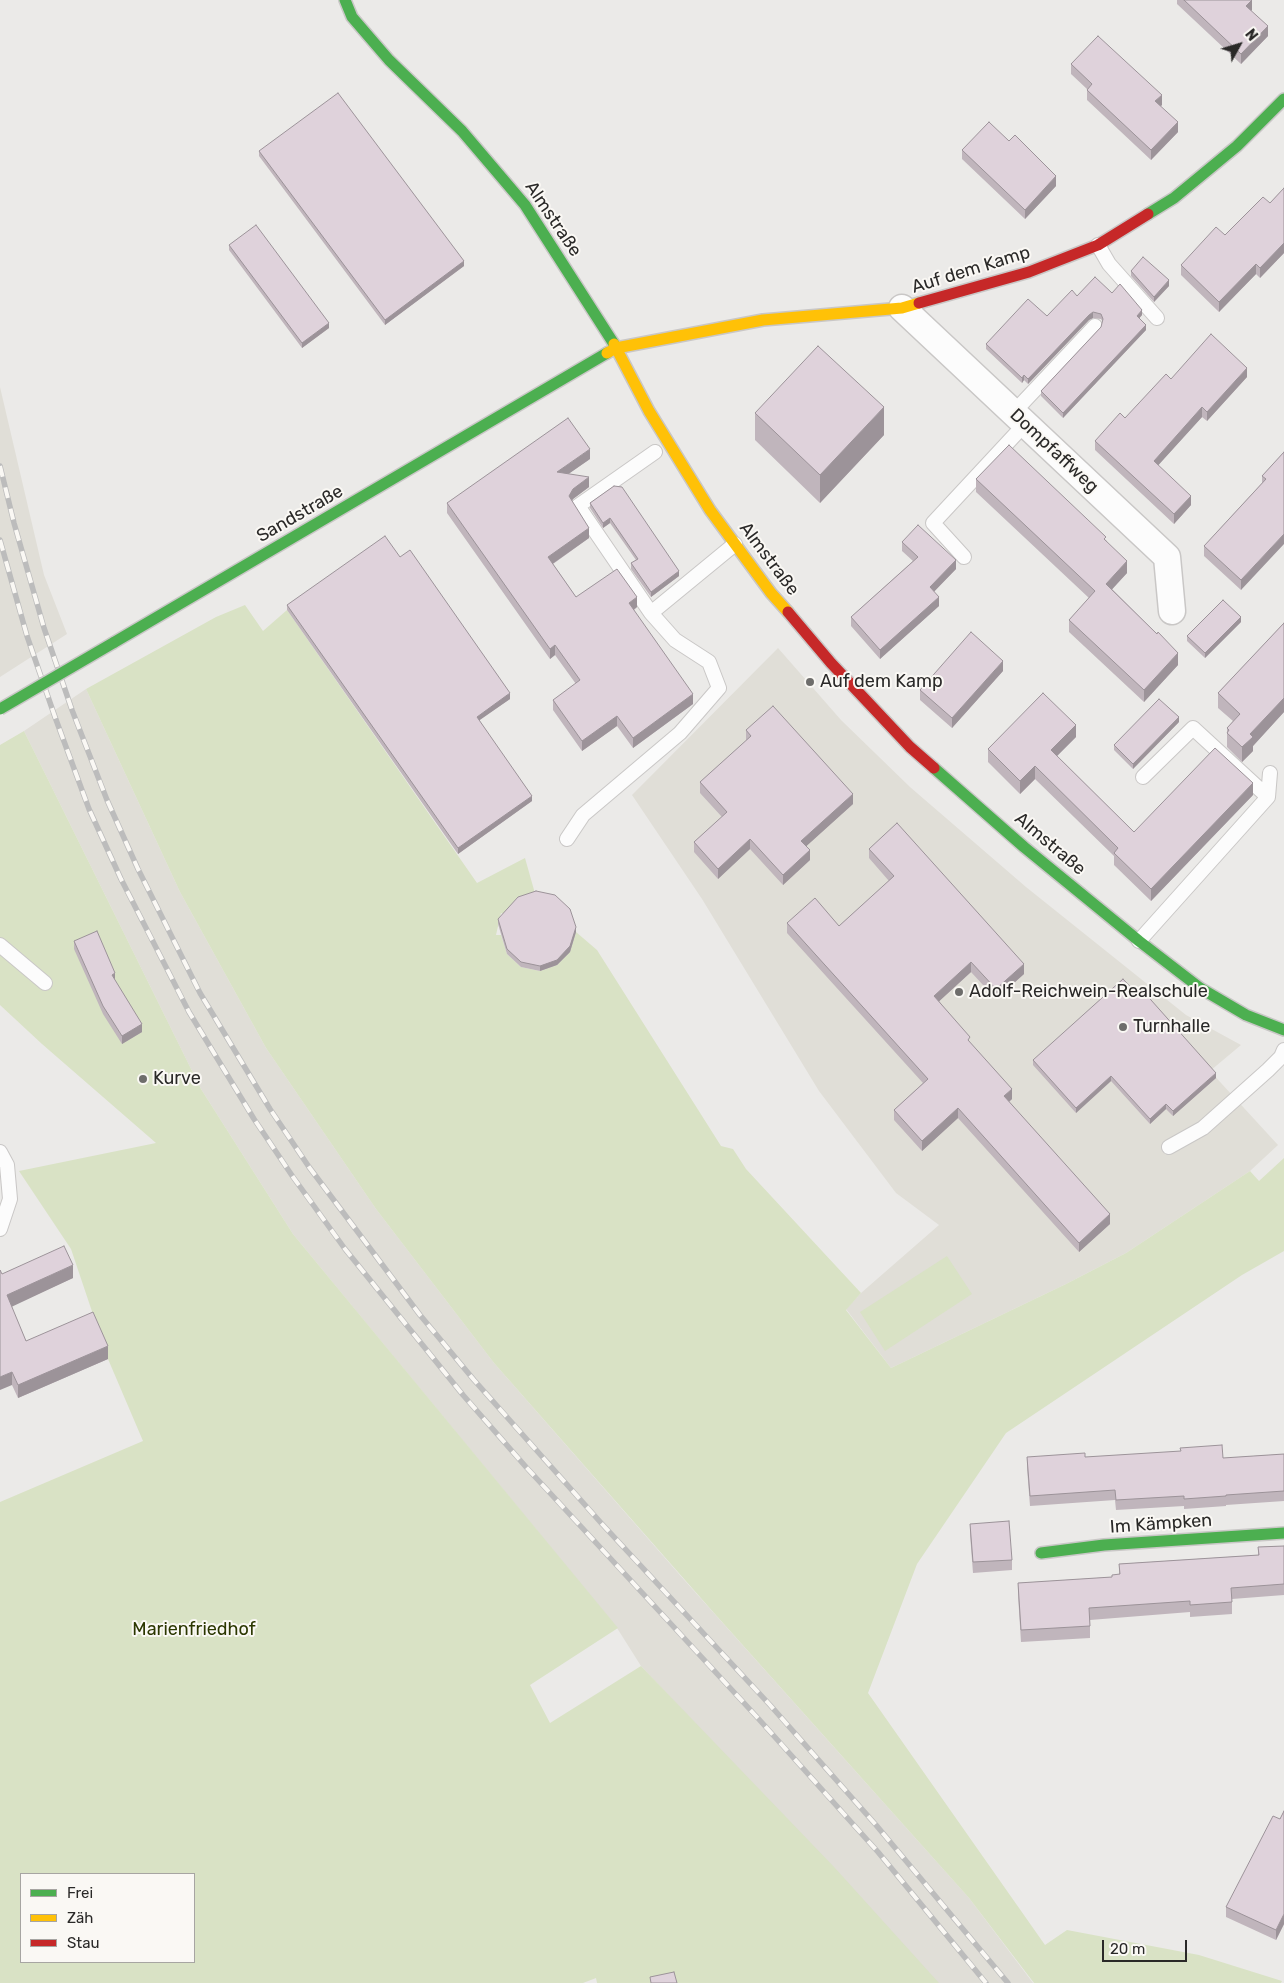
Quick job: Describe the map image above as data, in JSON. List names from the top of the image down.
{
  "streets": {
    "street": [
      "Almstraße",
      "Auf dem Kamp",
      "Dompfaffweg",
      "Sandstraße",
      "Im Kämpken"
    ]
  },
  "crossings": [
    ["Almstraße", "Auf dem Kamp"],
    ["Almstraße", "Sandstraße"],
    ["Auf dem Kamp", "Dompfaffweg"],
    ["Auf dem Kamp", "Sandstraße"]
  ],
  "parks": ["Marienfriedhof"],
  "places": [
    "Auf dem Kamp",
    "Adolf-Reichwein-Realschule",
    "Turnhalle",
    "Kurve"
  ],
  "legend": ["Frei", "Zäh", "Stau"],
  "scale_bar": "20 m",
  "north": "top right"
}
